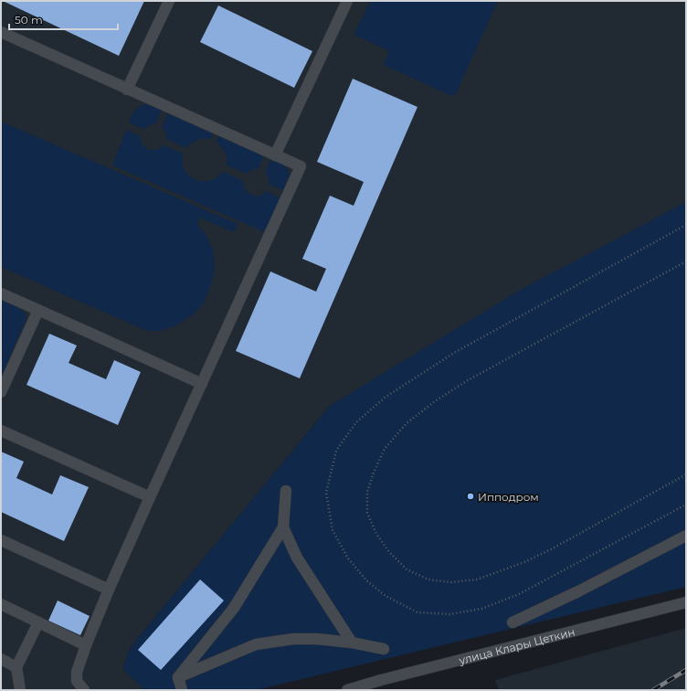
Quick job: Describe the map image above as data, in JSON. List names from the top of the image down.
{
  "streets": {
    "street": ["улица Клары Цеткин"]
  },
  "places": ["Ипподром"],
  "scale_bar": "50 m"
}
